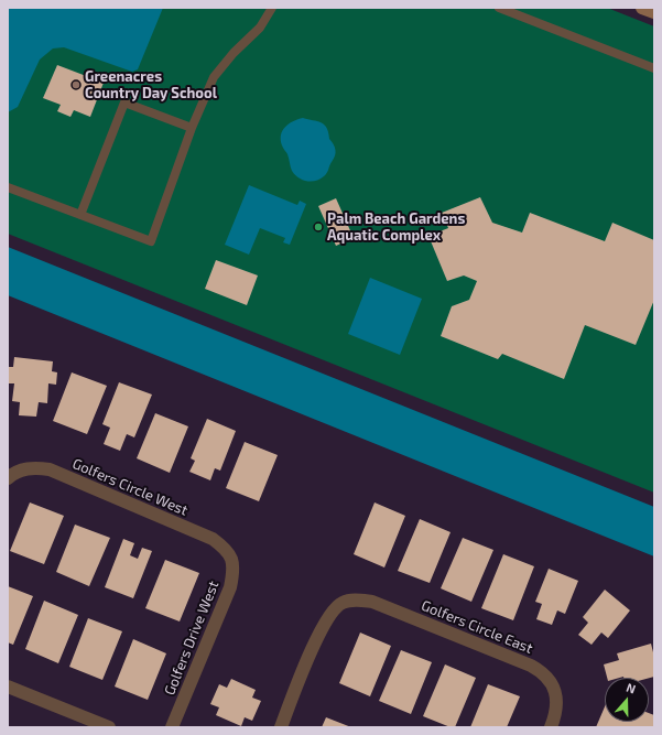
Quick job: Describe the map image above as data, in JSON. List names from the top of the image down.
{
  "streets": {
    "street": ["Golfers Circle West", "Golfers Circle East", "Golfers Drive West"]
  },
  "crossings": [
    ["Golfers Circle West", "Golfers Drive West"]
  ],
  "places": ["Greenacres Country Day School", "Palm Beach Gardens Aquatic Complex"],
  "north": "top"
}
